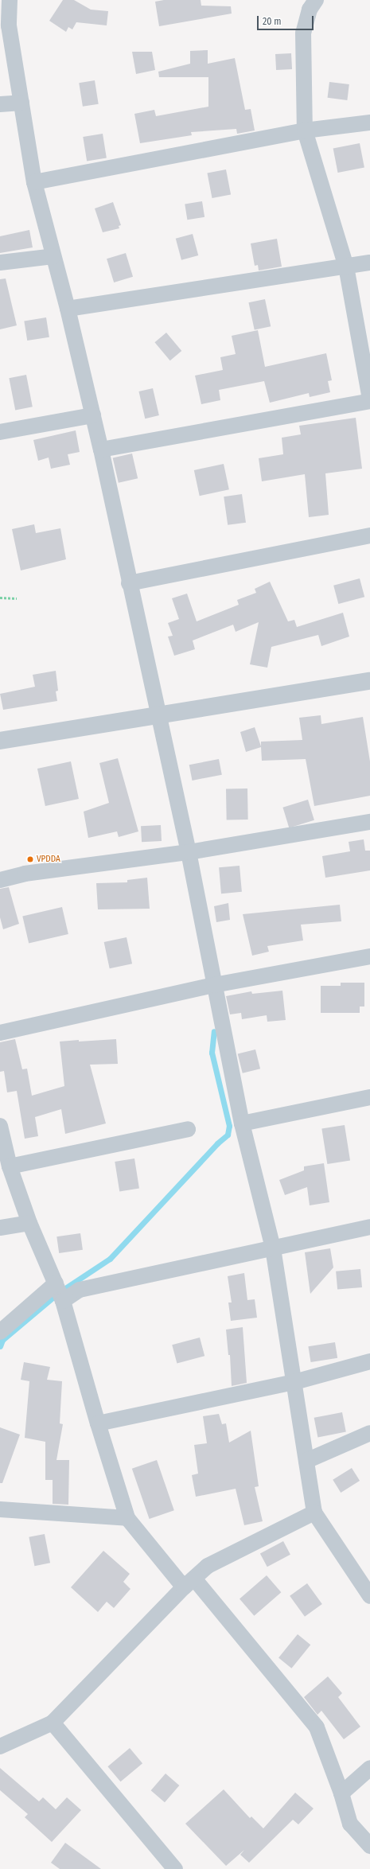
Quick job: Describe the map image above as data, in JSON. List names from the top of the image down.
{
  "places": ["VPDDA"],
  "scale_bar": "20 m"
}
